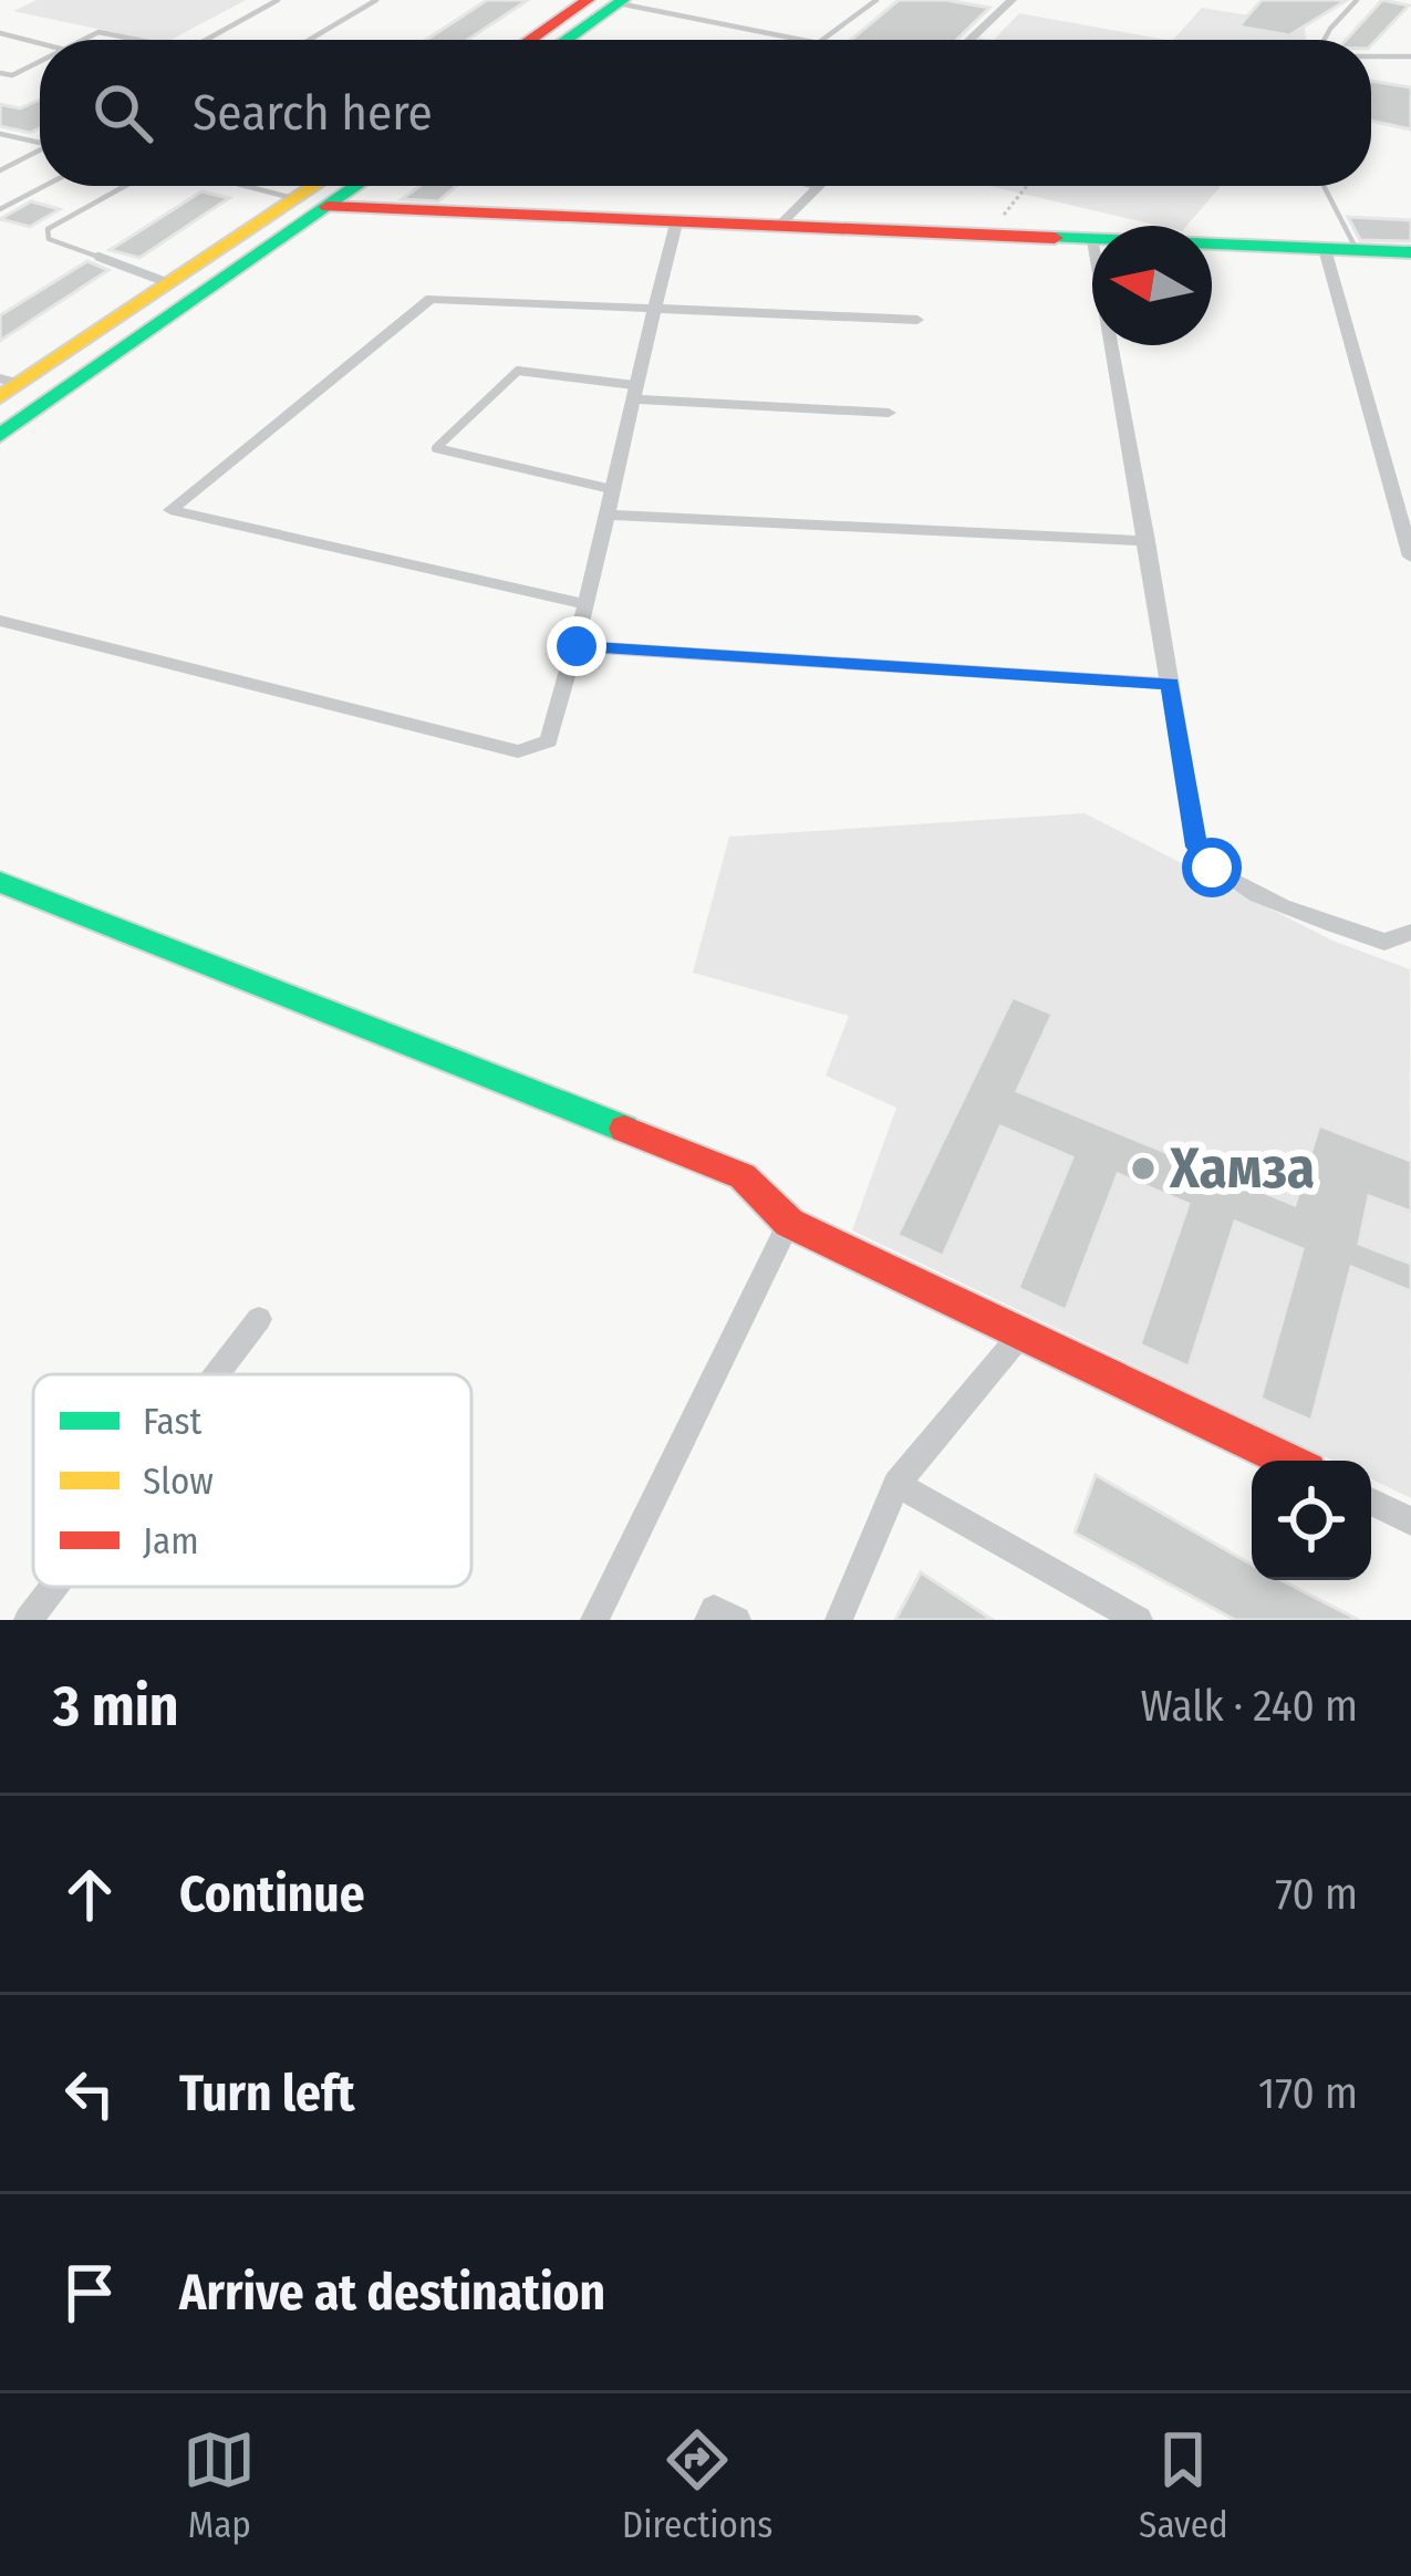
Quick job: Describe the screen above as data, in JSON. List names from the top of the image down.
{
  "places": ["Хамза"],
  "legend": ["Fast", "Slow", "Jam"],
  "north": "left",
  "page": {
    "search": "Search here",
    "heading": ["3 min", "Walk · 240 m"],
    "list": [
      ["Continue", "70 m"],
      ["Turn left", "170 m"],
      "Arrive at destination"
    ],
    "nav": ["Map", "Directions", "Saved"]
  }
}
